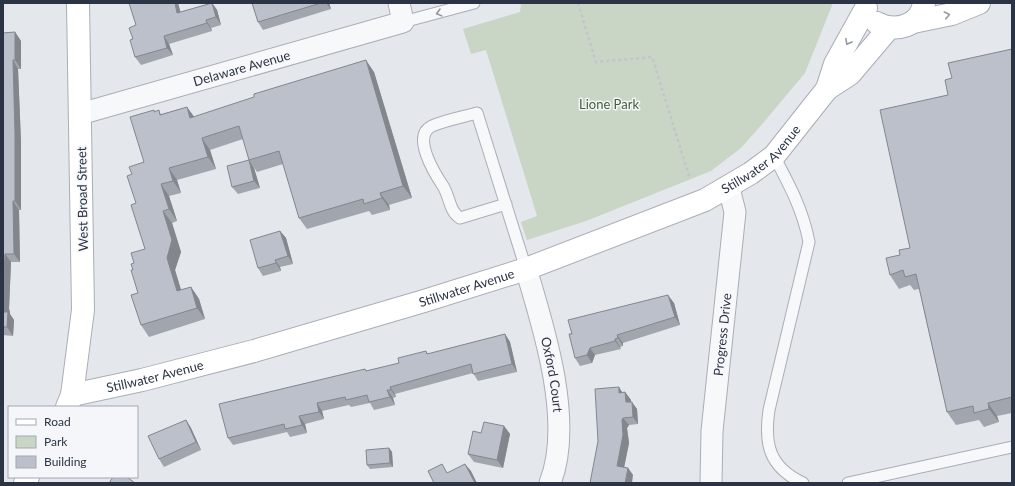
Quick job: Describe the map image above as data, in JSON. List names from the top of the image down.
{
  "streets": {
    "main road": ["Stillwater Avenue", "West Broad Street"],
    "street": ["Delaware Avenue", "Progress Drive", "Oxford Court"]
  },
  "crossings": [
    ["Delaware Avenue", "West Broad Street"],
    ["Stillwater Avenue", "West Broad Street"],
    ["Stillwater Avenue", "Progress Drive"],
    ["Stillwater Avenue", "Oxford Court"]
  ],
  "parks": ["Lione Park"],
  "legend": ["Road", "Park", "Building"]
}
